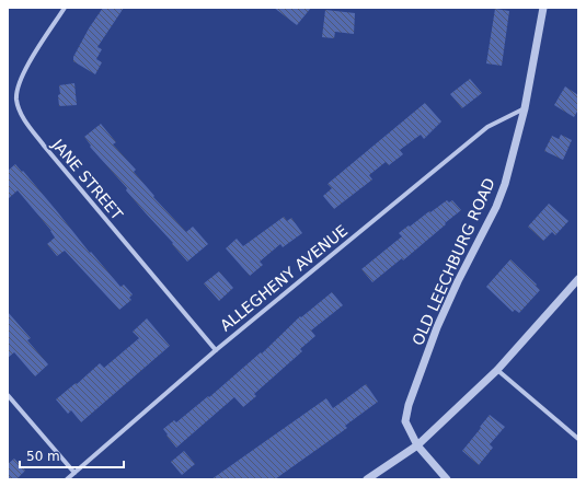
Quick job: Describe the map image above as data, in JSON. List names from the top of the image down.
{
  "streets": {
    "street": ["JANE STREET", "OLD LEECHBURG ROAD", "ALLEGHENY AVENUE"]
  },
  "crossings": [
    ["JANE STREET", "ALLEGHENY AVENUE"],
    ["OLD LEECHBURG ROAD", "ALLEGHENY AVENUE"]
  ],
  "scale_bar": "50 m"
}
